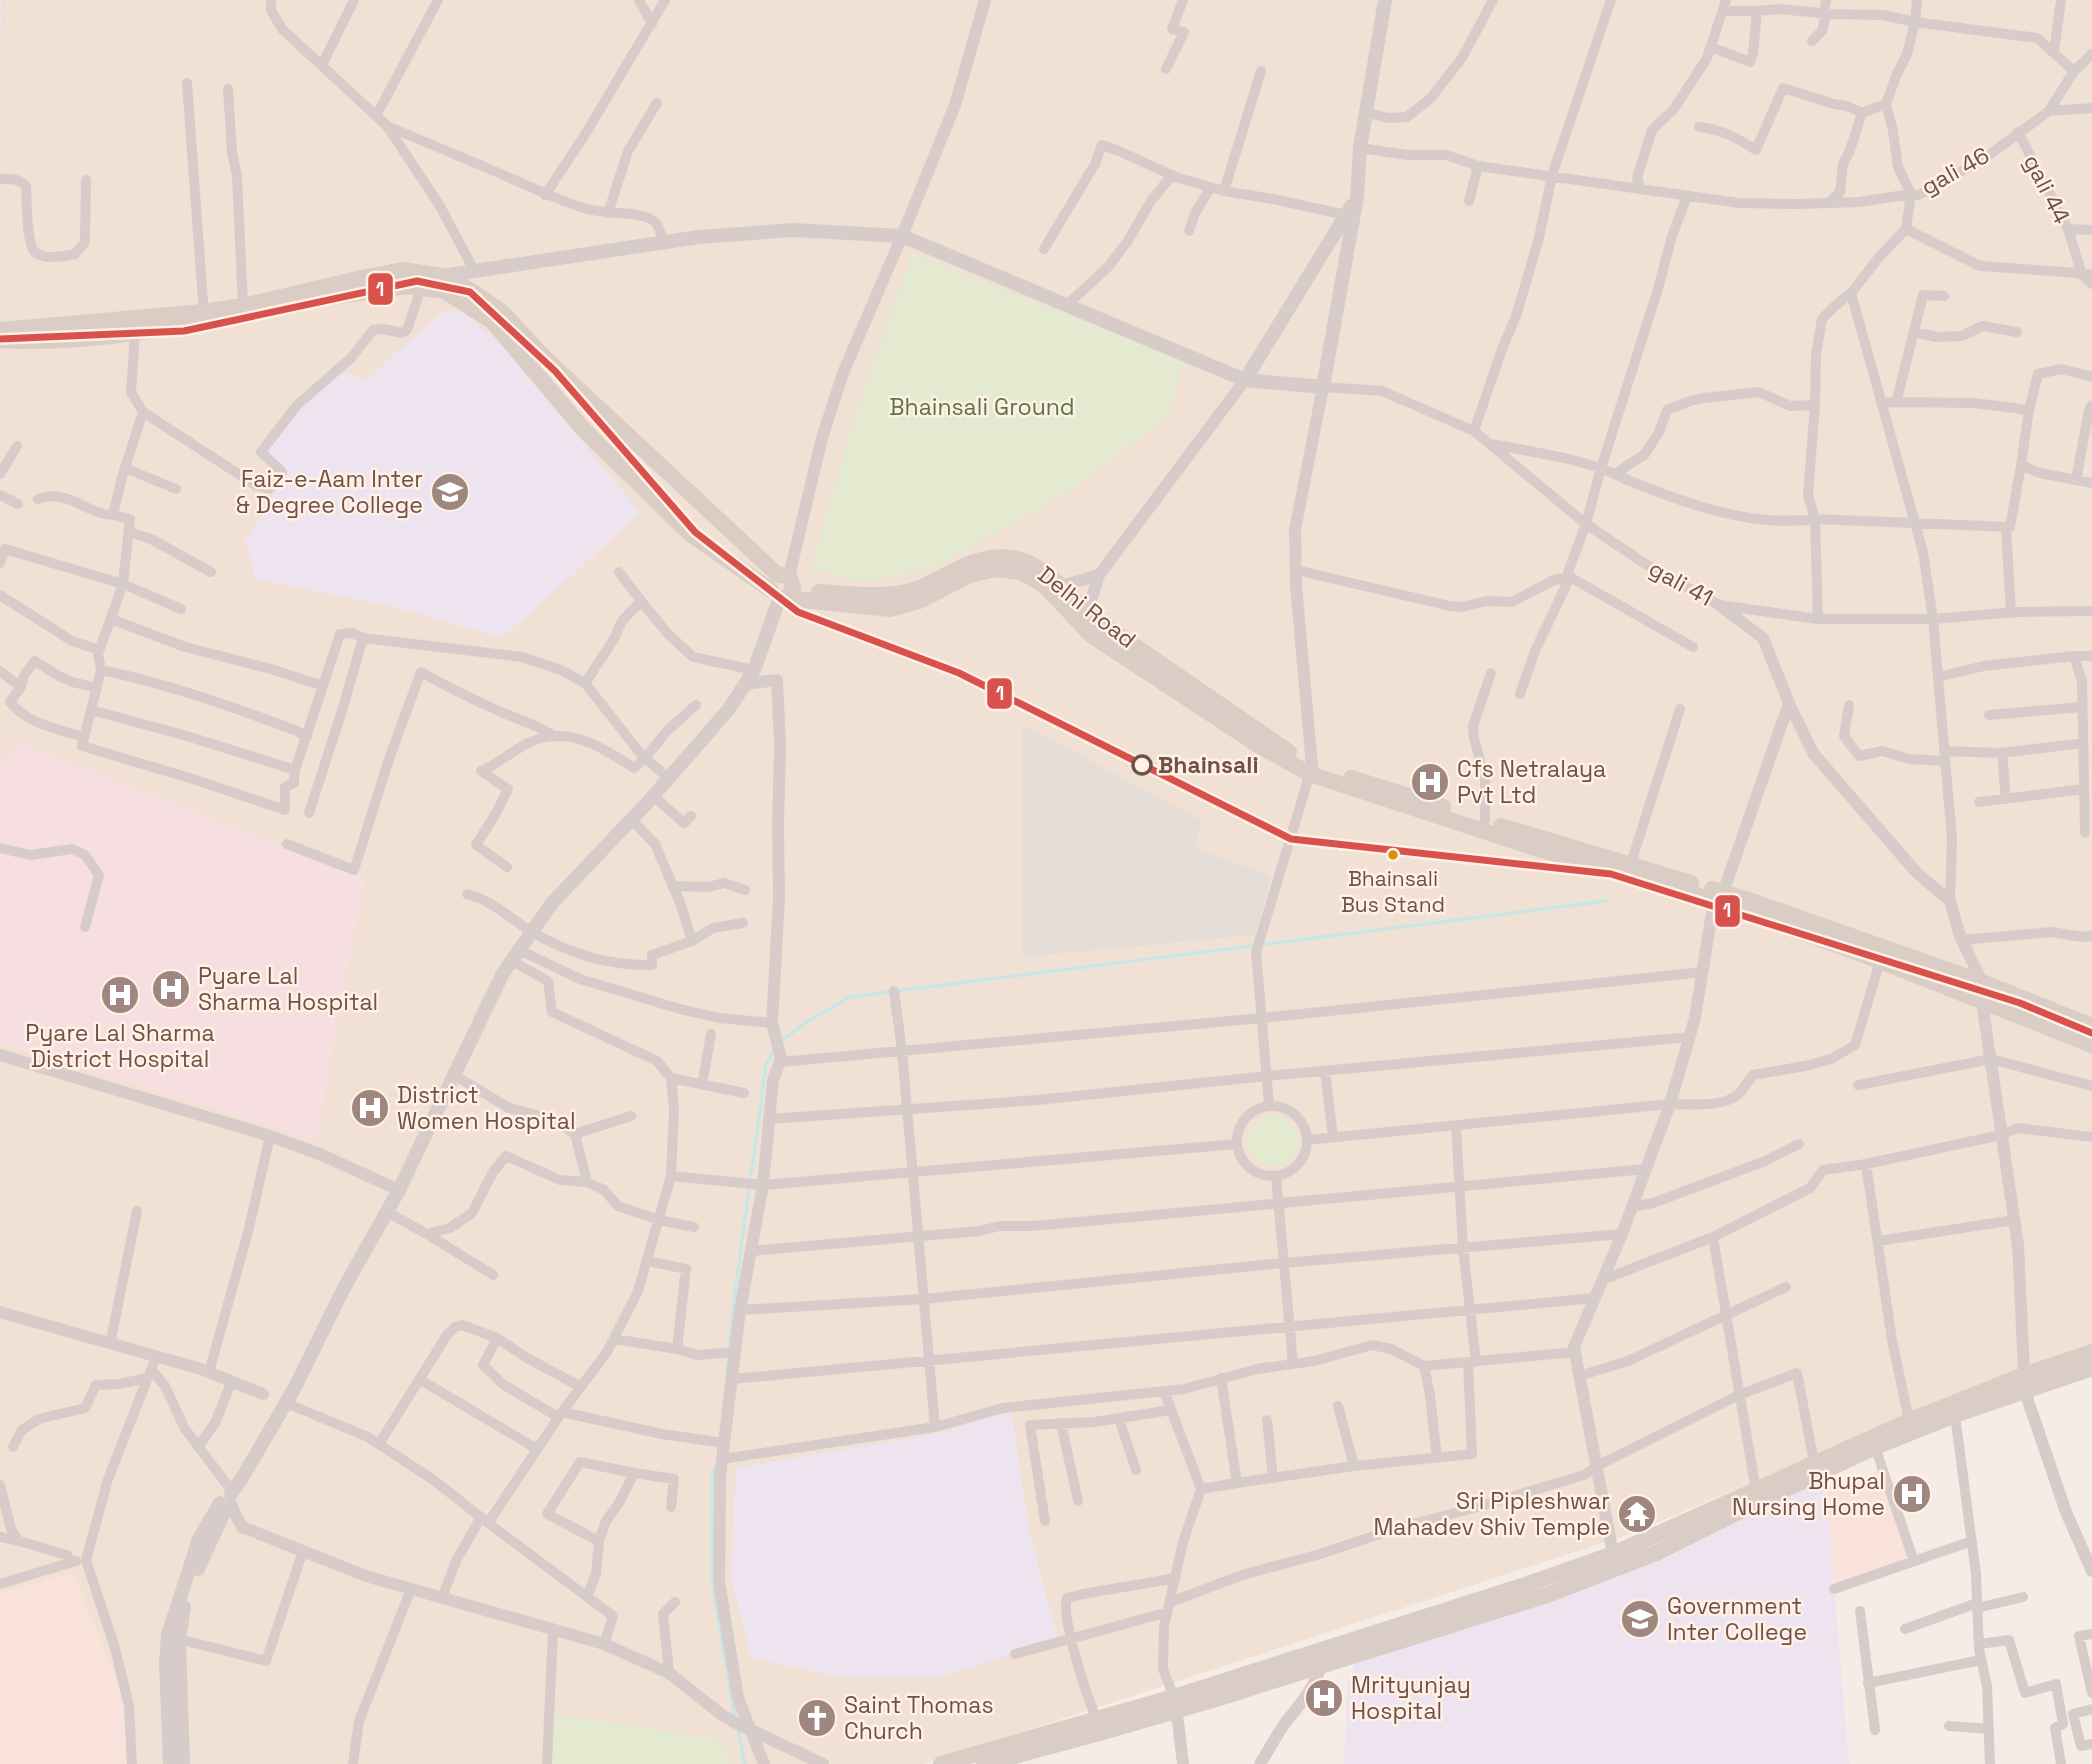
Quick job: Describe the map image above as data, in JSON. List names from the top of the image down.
{
  "streets": {
    "main road": ["Delhi Road"],
    "street": ["gali 46", "gali 44", "gali 41"]
  },
  "crossings": [
    ["gali 46", "gali 44"]
  ],
  "parks": ["Bhainsali Ground"],
  "places": {
    "school or university": ["Faiz-e-Aam Inter & Degree College", "Government Inter College"],
    "other": ["Bhainsali", "Bhainsali Bus Stand"],
    "hospital": [
      "Cfs Netralaya Pvt Ltd",
      "Pyare Lal Sharma Hospital",
      "Pyare Lal Sharma District Hospital",
      "District Women Hospital",
      "Bhupal Nursing Home",
      "Mrityunjay Hospital"
    ],
    "temple": ["Sri Pipleshwar Mahadev Shiv Temple"],
    "church": ["Saint Thomas Church"]
  },
  "lines": ["transit line 1"]
}
